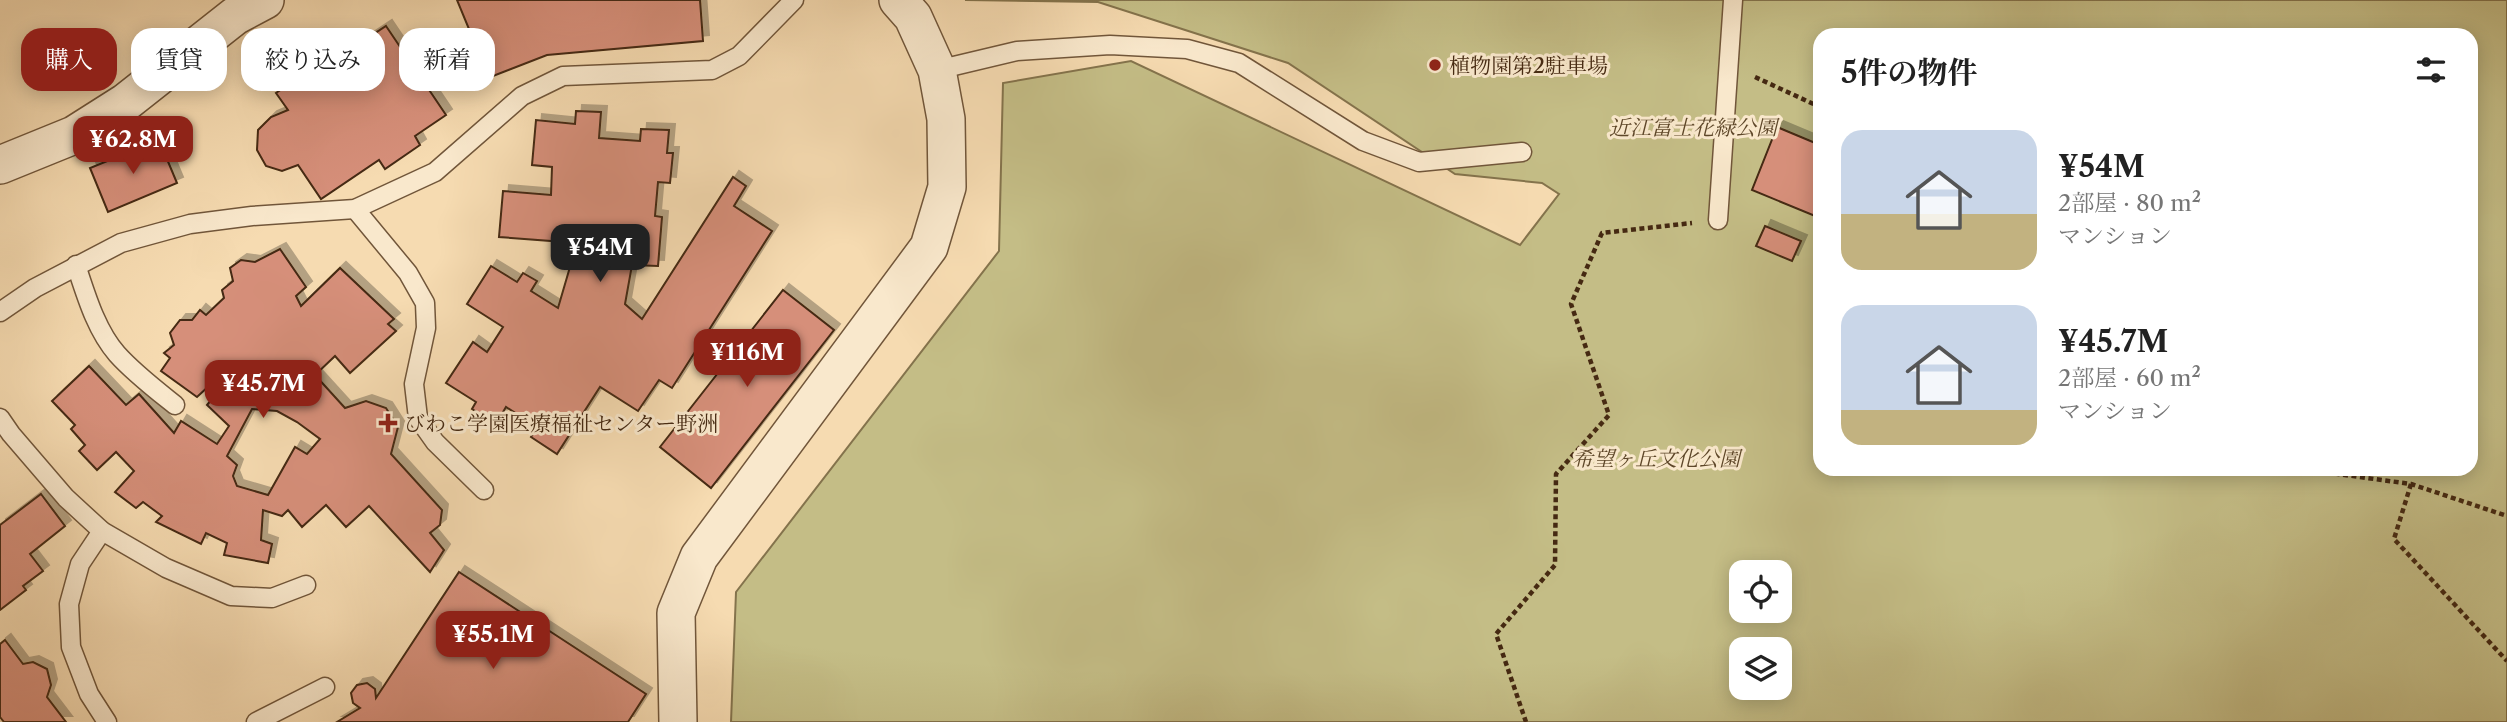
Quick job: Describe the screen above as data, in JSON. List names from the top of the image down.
{
  "parks": ["近江富士花緑公園", "希望ヶ丘文化公園"],
  "places": {
    "other": ["植物園第2駐車場"],
    "health": ["びわこ学園医療福祉センター野洲"]
  },
  "page": {
    "chip": [
      "購入",
      "賃貸",
      "絞り込み",
      "新着"
    ],
    "heading": "5件の物件",
    "list": [
      {
        "name": "¥54M",
        "note": "2部屋 · 80 m² · マンション"
      },
      {
        "name": "¥45.7M",
        "note": "2部屋 · 60 m² · マンション"
      }
    ],
    "price": [
      "¥62.8M",
      "¥54M",
      "¥116M",
      "¥45.7M",
      "¥55.1M"
    ]
  }
}
